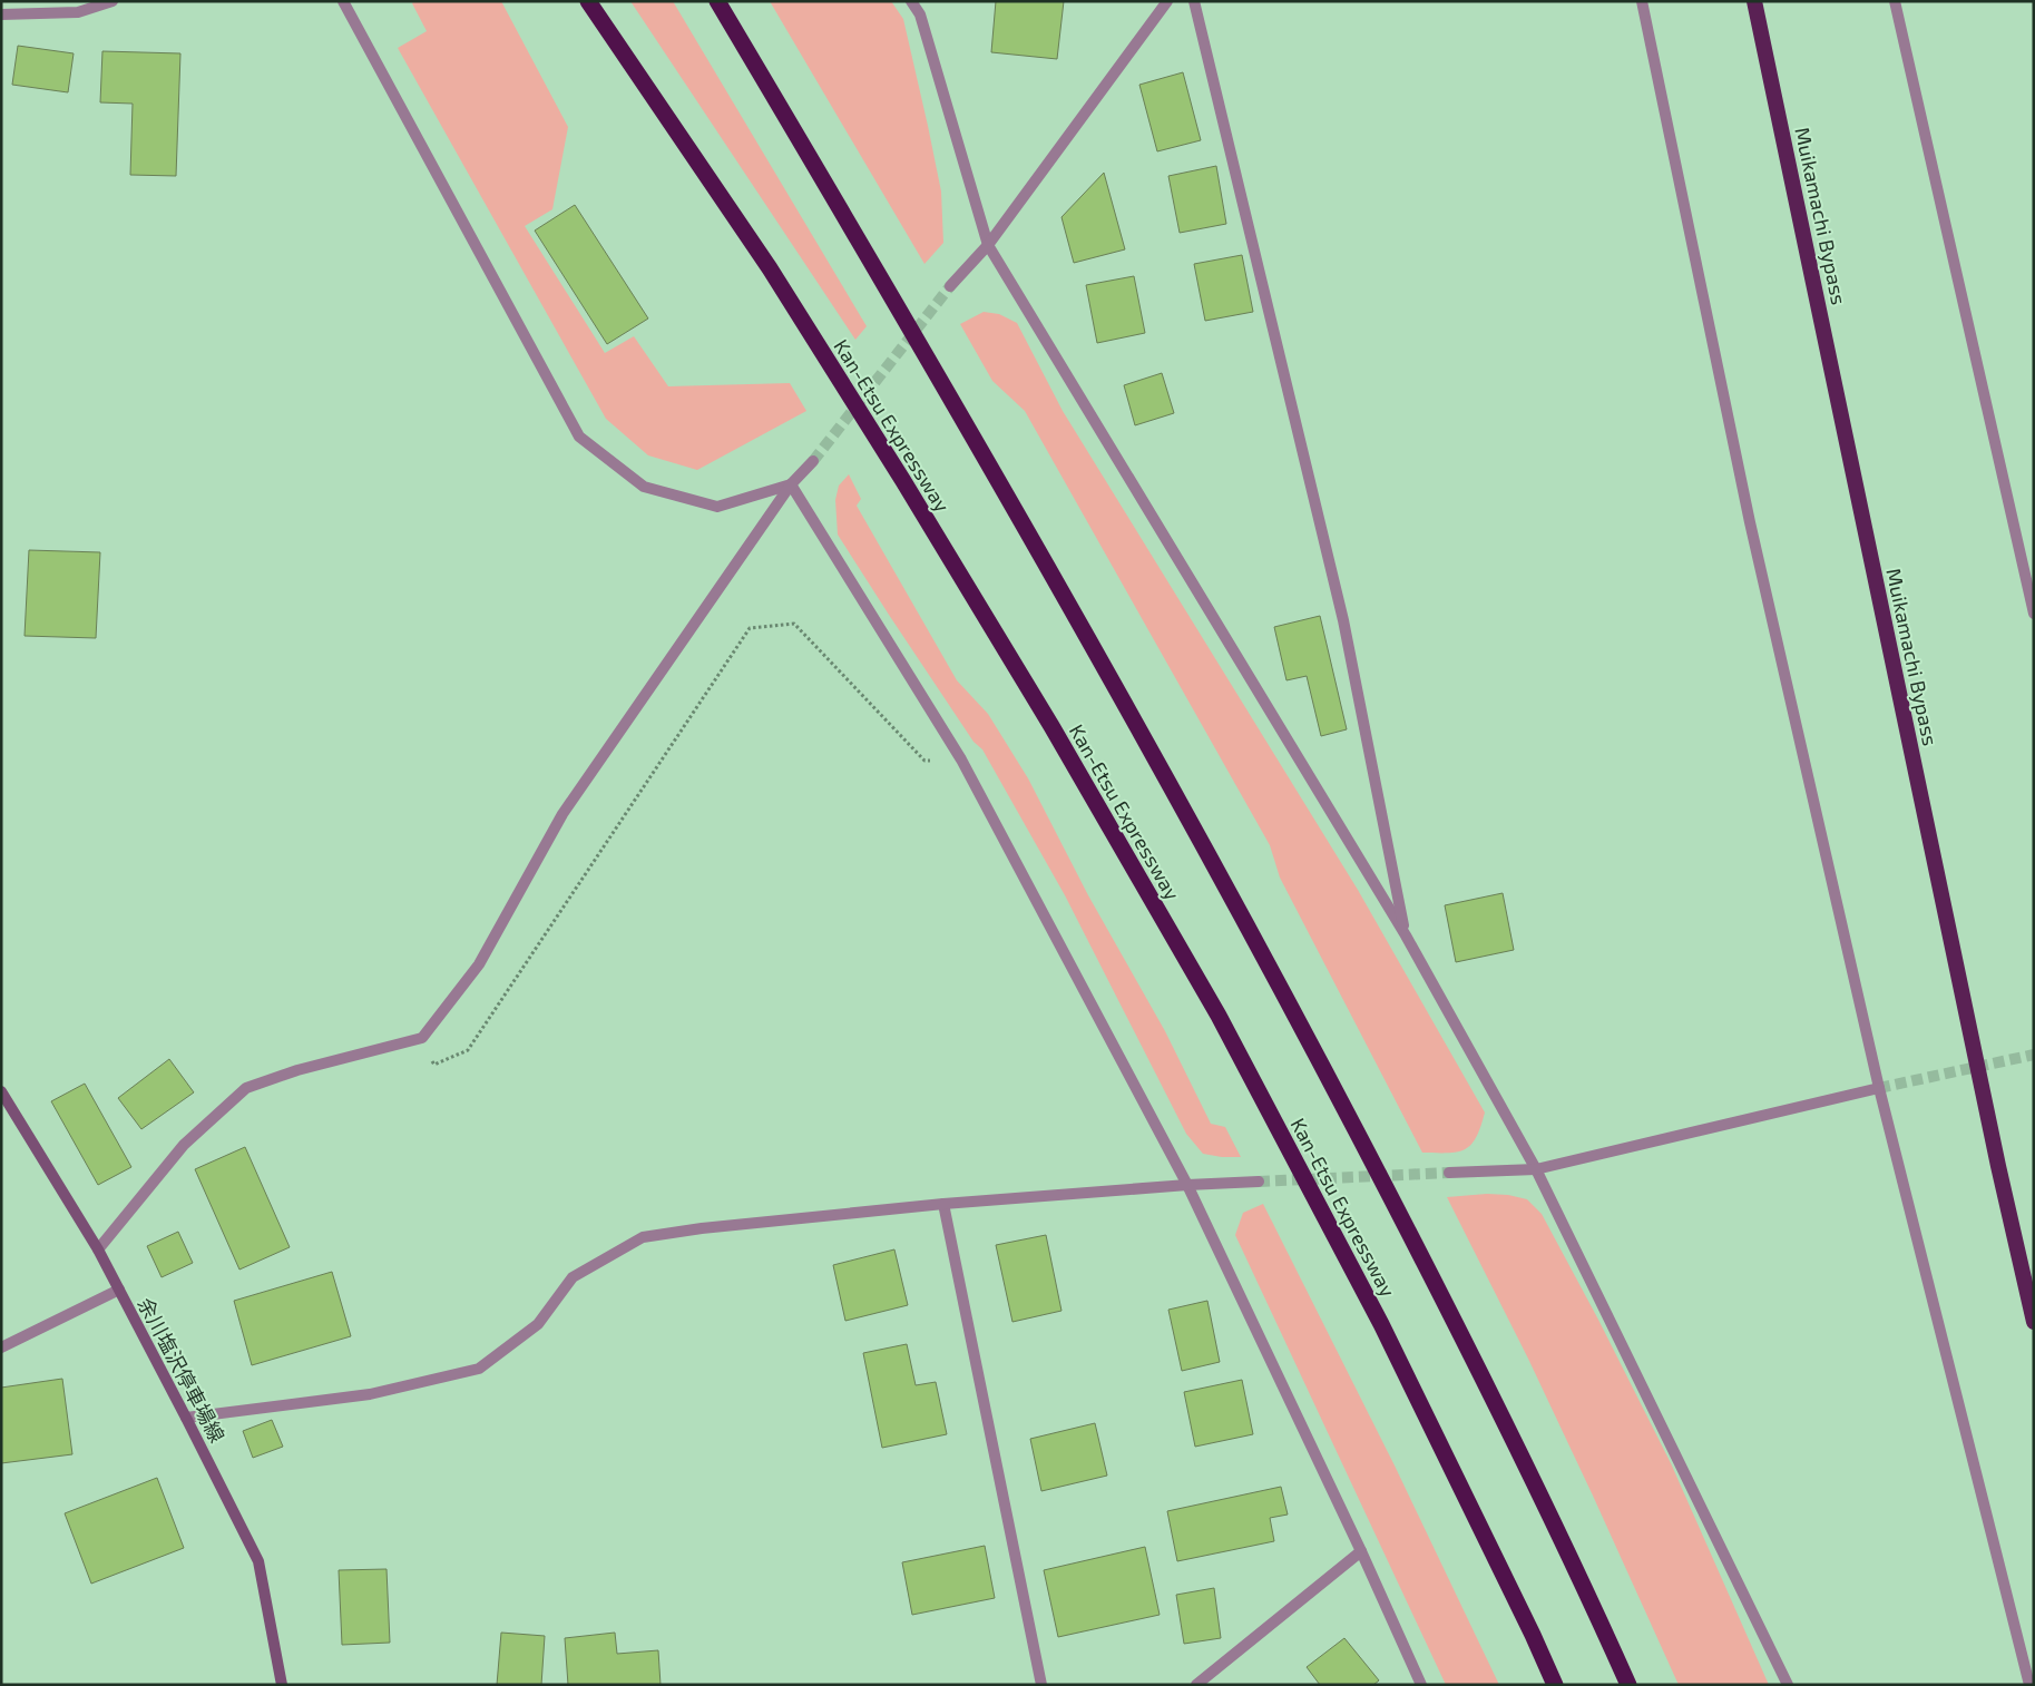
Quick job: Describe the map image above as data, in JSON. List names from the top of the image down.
{
  "streets": {
    "highway": ["Muikamachi Bypass", "Kan-Etsu Expressway"],
    "main road": ["余川塩沢停車場線"]
  }
}
